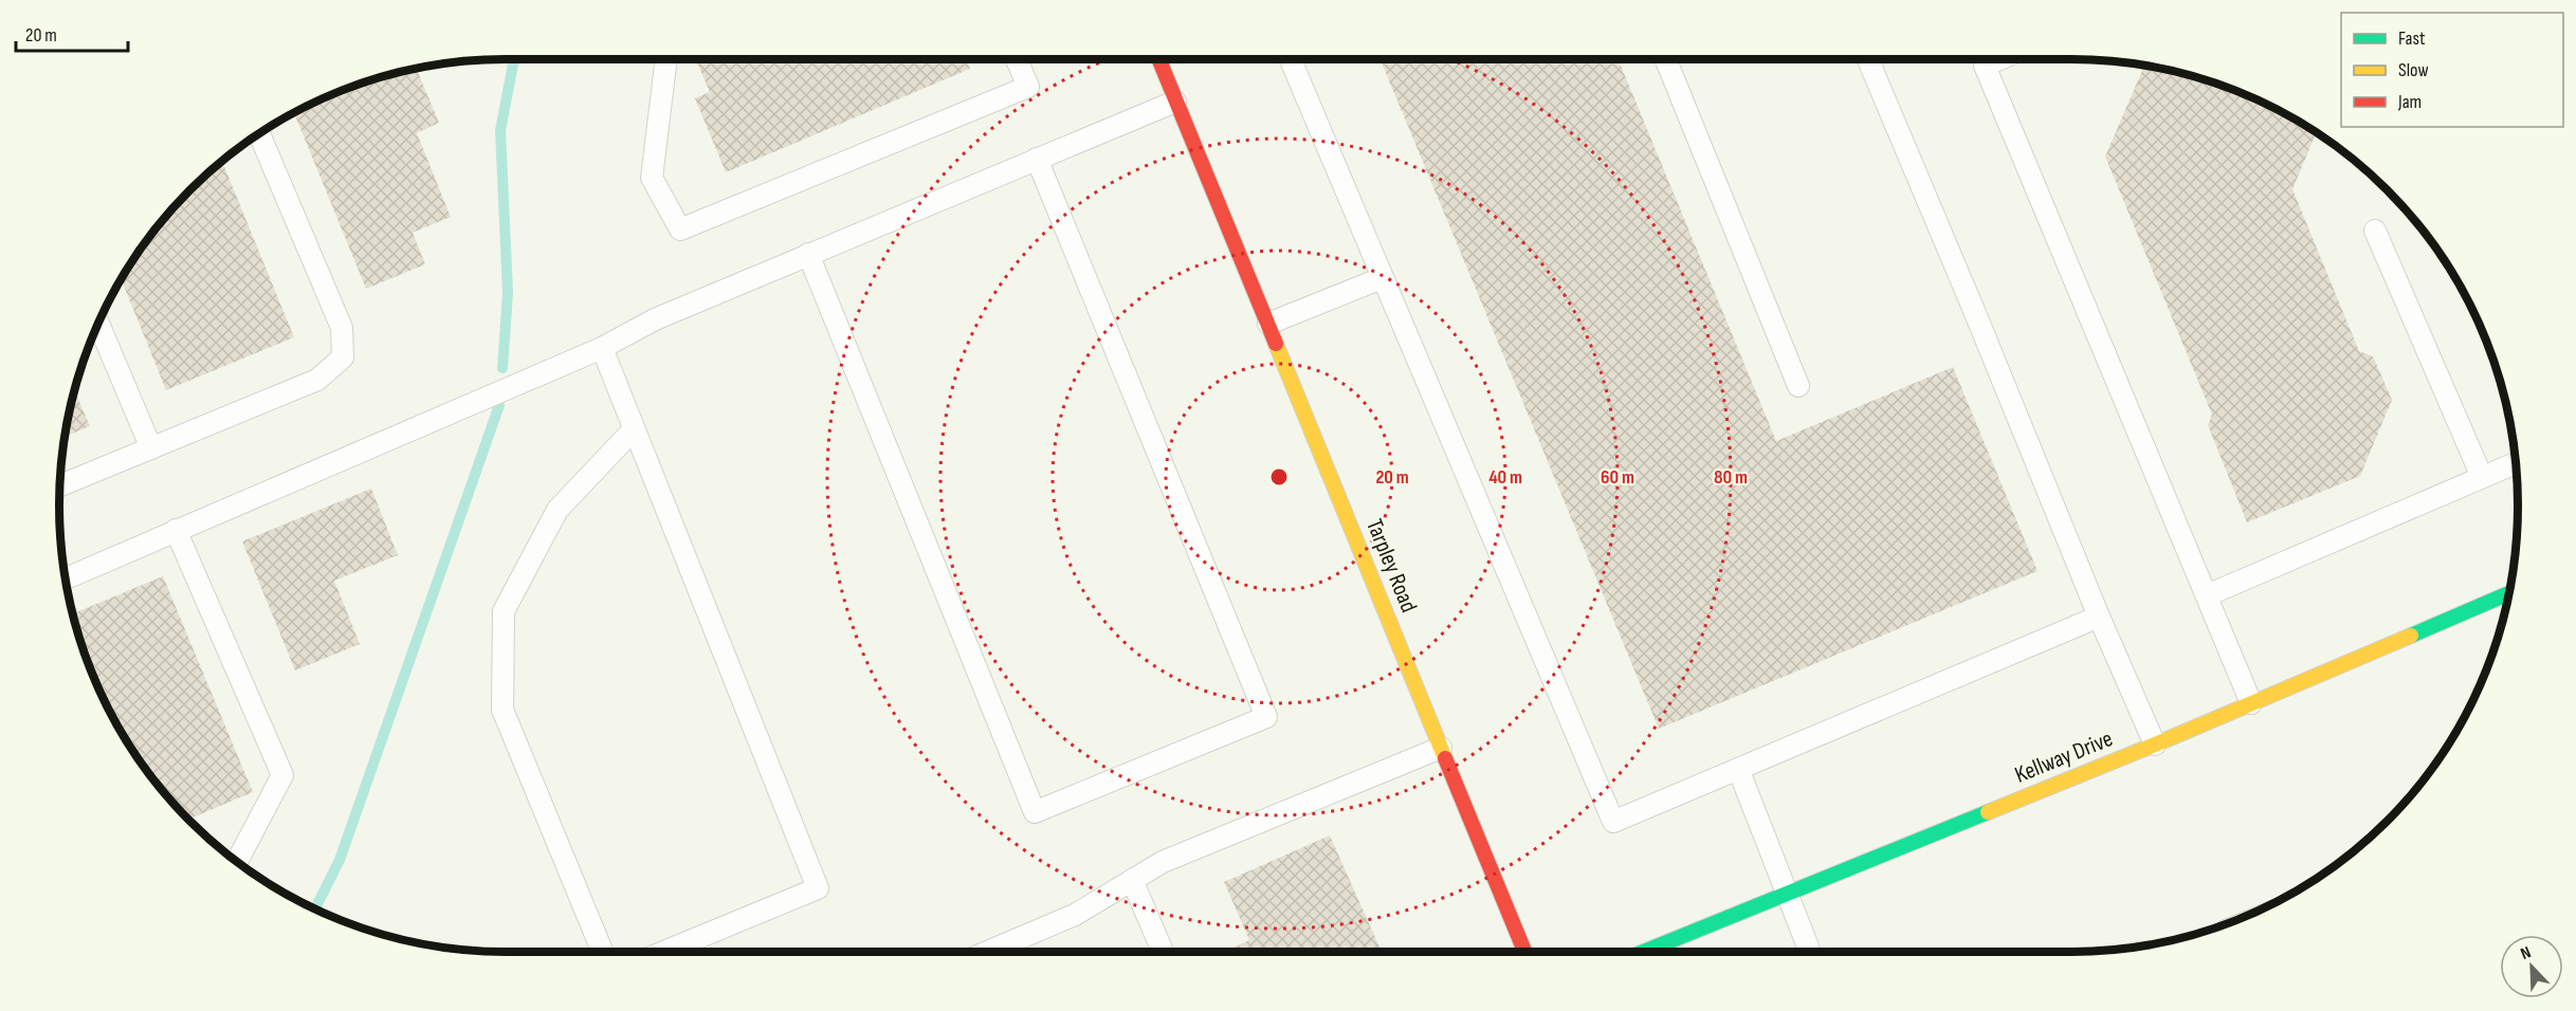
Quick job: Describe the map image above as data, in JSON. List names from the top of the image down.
{
  "streets": {
    "street": ["Tarpley Road", "Kellway Drive"]
  },
  "legend": ["Fast", "Slow", "Jam"],
  "scale_bar": "20 m",
  "north": "top left",
  "rings": [
    "20 m",
    "40 m",
    "60 m",
    "80 m"
  ]
}
